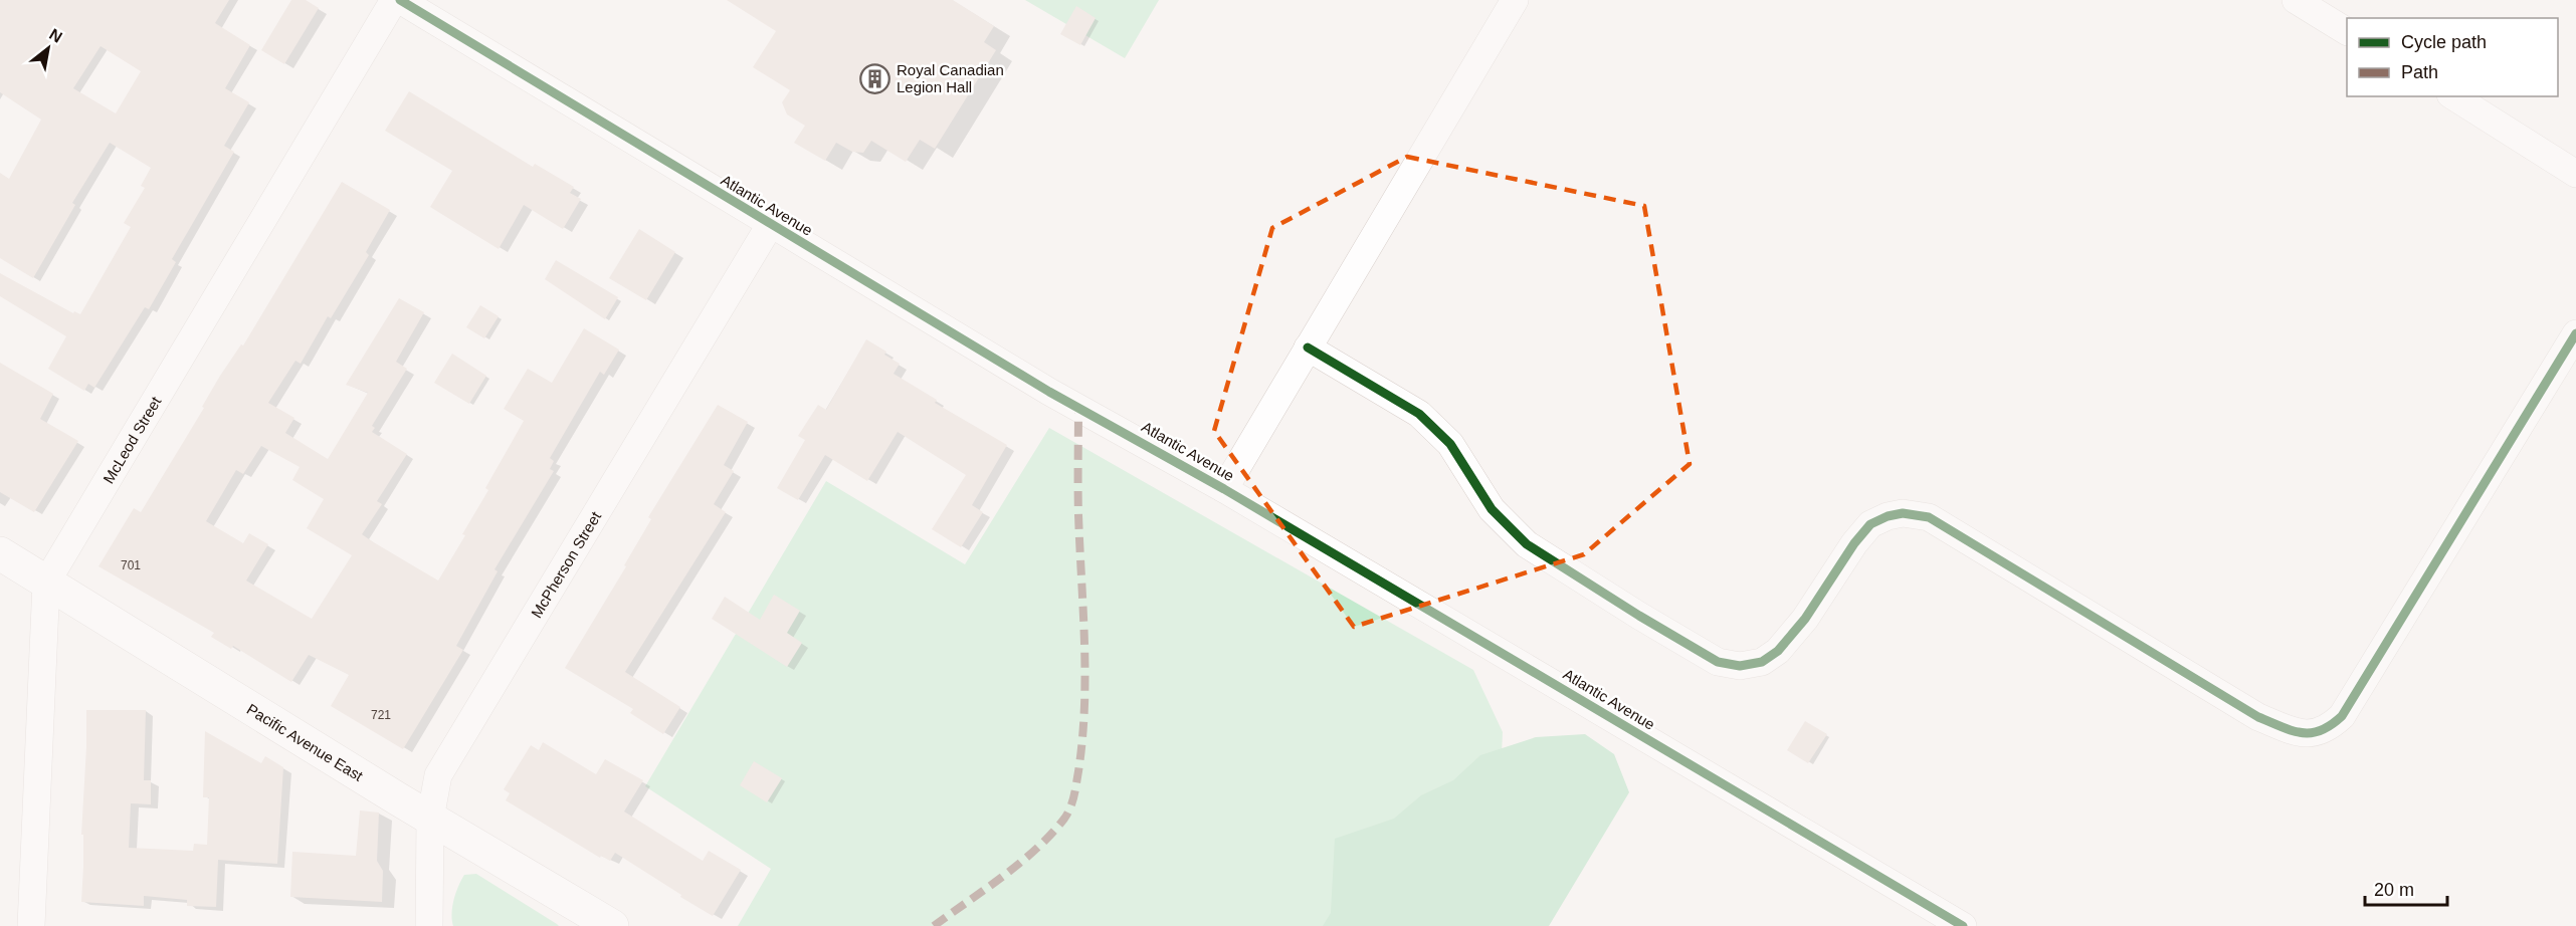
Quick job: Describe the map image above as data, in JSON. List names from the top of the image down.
{
  "streets": {
    "street": [
      "Atlantic Avenue",
      "McLeod Street",
      "McPherson Street",
      "Pacific Avenue East"
    ]
  },
  "crossings": [
    ["Atlantic Avenue", "McPherson Street"],
    ["McLeod Street", "Pacific Avenue East"],
    ["McPherson Street", "Pacific Avenue East"]
  ],
  "places": {
    "building": ["Royal Canadian Legion Hall"]
  },
  "house_numbers": ["701", "721"],
  "legend": ["Cycle path", "Path"],
  "scale_bar": "20 m",
  "north": "top right"
}
